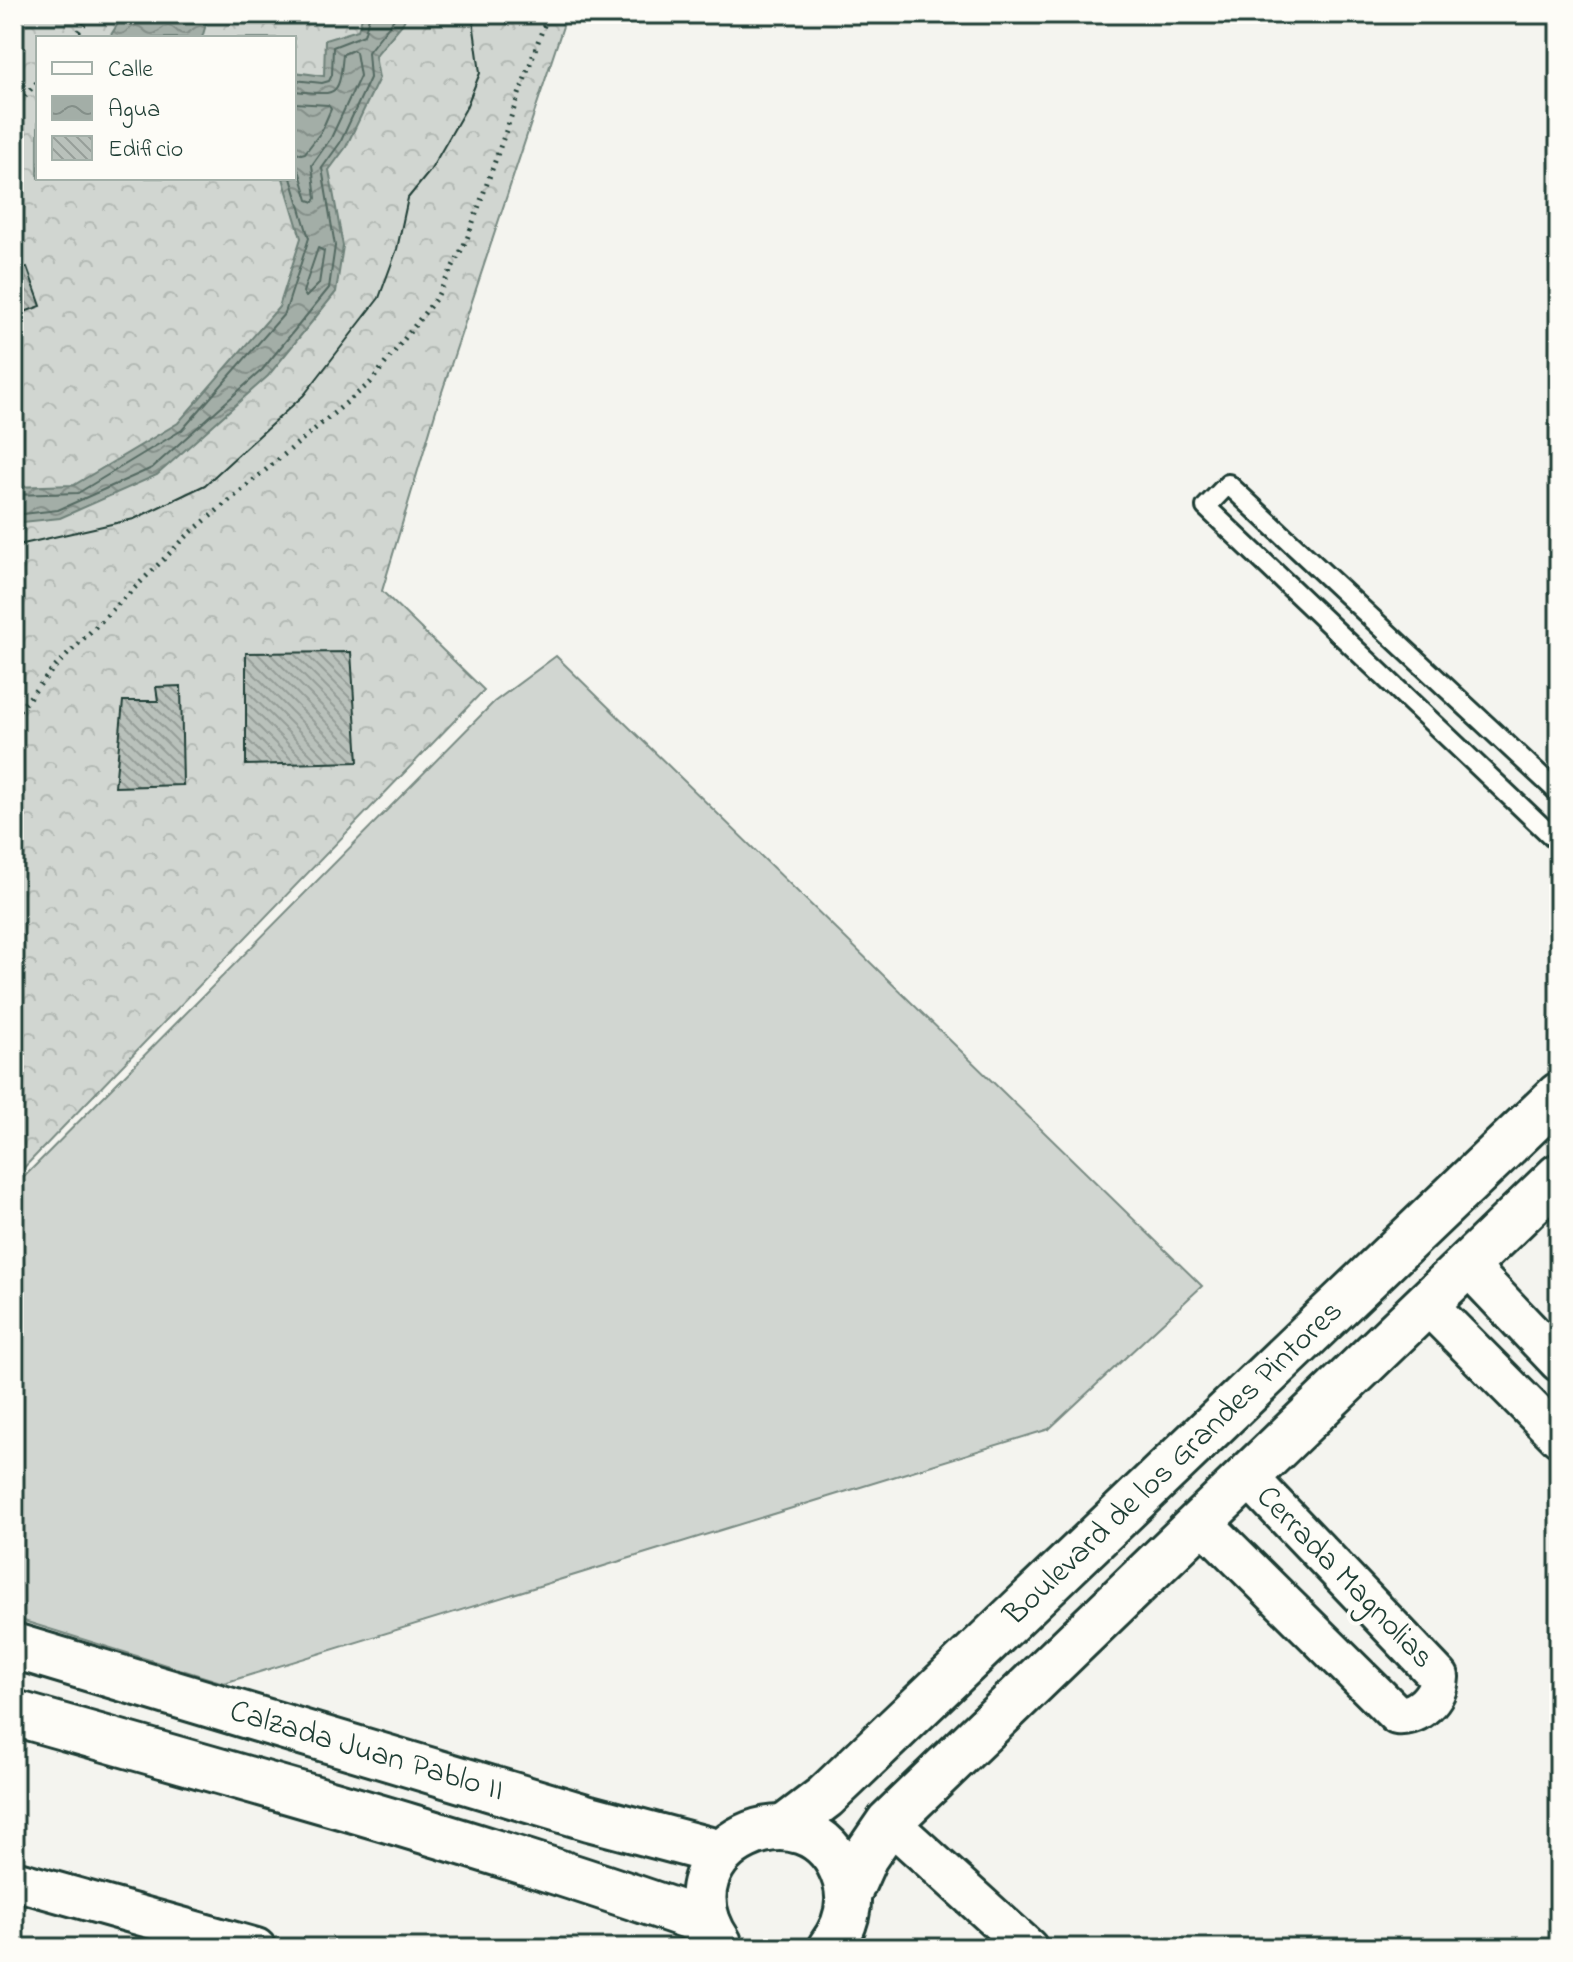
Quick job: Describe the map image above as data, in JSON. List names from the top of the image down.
{
  "streets": {
    "street": ["Boulevard de los Grandes Pintores", "Cerrada Magnolias", "Calzada Juan Pablo II"]
  },
  "crossings": [
    ["Boulevard de los Grandes Pintores", "Cerrada Magnolias"]
  ],
  "legend": ["Calle", "Agua", "Edificio"]
}
